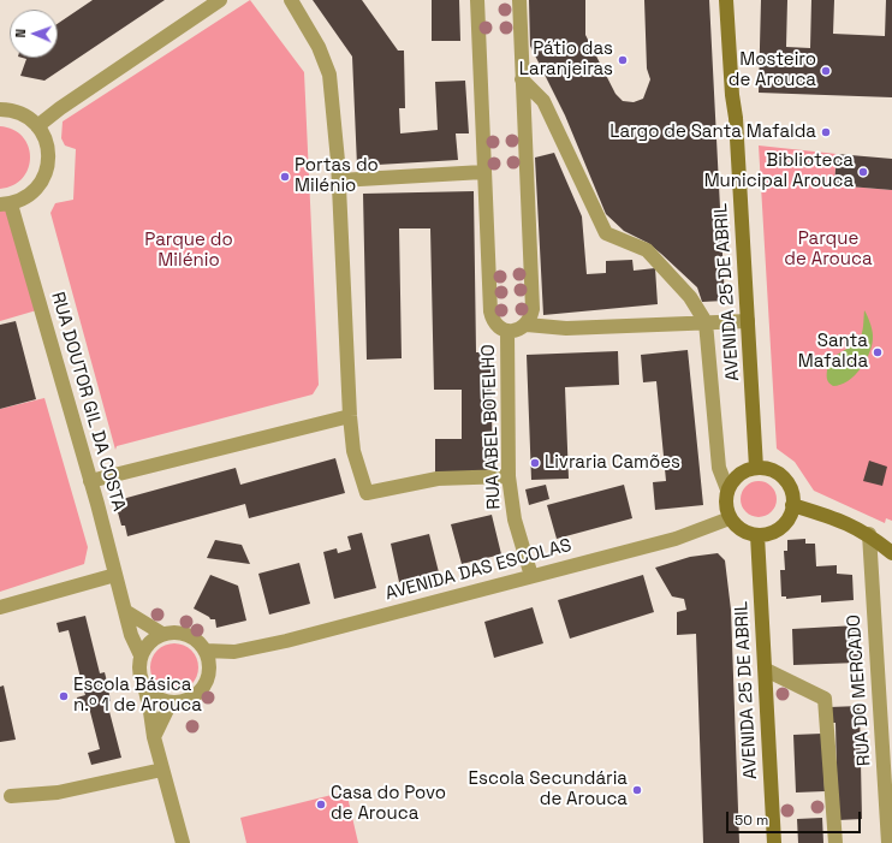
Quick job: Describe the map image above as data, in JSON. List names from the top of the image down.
{
  "streets": {
    "main road": ["AVENIDA 25 DE ABRIL"],
    "street": [
      "RUA DOUTOR GIL DA COSTA",
      "RUA ABEL BOTELHO",
      "AVENIDA DAS ESCOLAS",
      "RUA DO MERCADO"
    ]
  },
  "crossings": [
    ["AVENIDA 25 DE ABRIL", "AVENIDA DAS ESCOLAS"],
    ["RUA DOUTOR GIL DA COSTA", "AVENIDA DAS ESCOLAS"],
    ["RUA ABEL BOTELHO", "AVENIDA DAS ESCOLAS"]
  ],
  "parks": ["Parque de Arouca", "Parque do Milénio"],
  "places": [
    "Pátio das Laranjeiras",
    "Mosteiro de Arouca",
    "Largo de Santa Mafalda",
    "Biblioteca Municipal Arouca",
    "Portas do Milénio",
    "Santa Mafalda",
    "Livraria Camões",
    "Escola Básica n.º 1 de Arouca",
    "Escola Secundária de Arouca",
    "Casa do Povo de Arouca"
  ],
  "scale_bar": "50 m",
  "north": "left"
}
